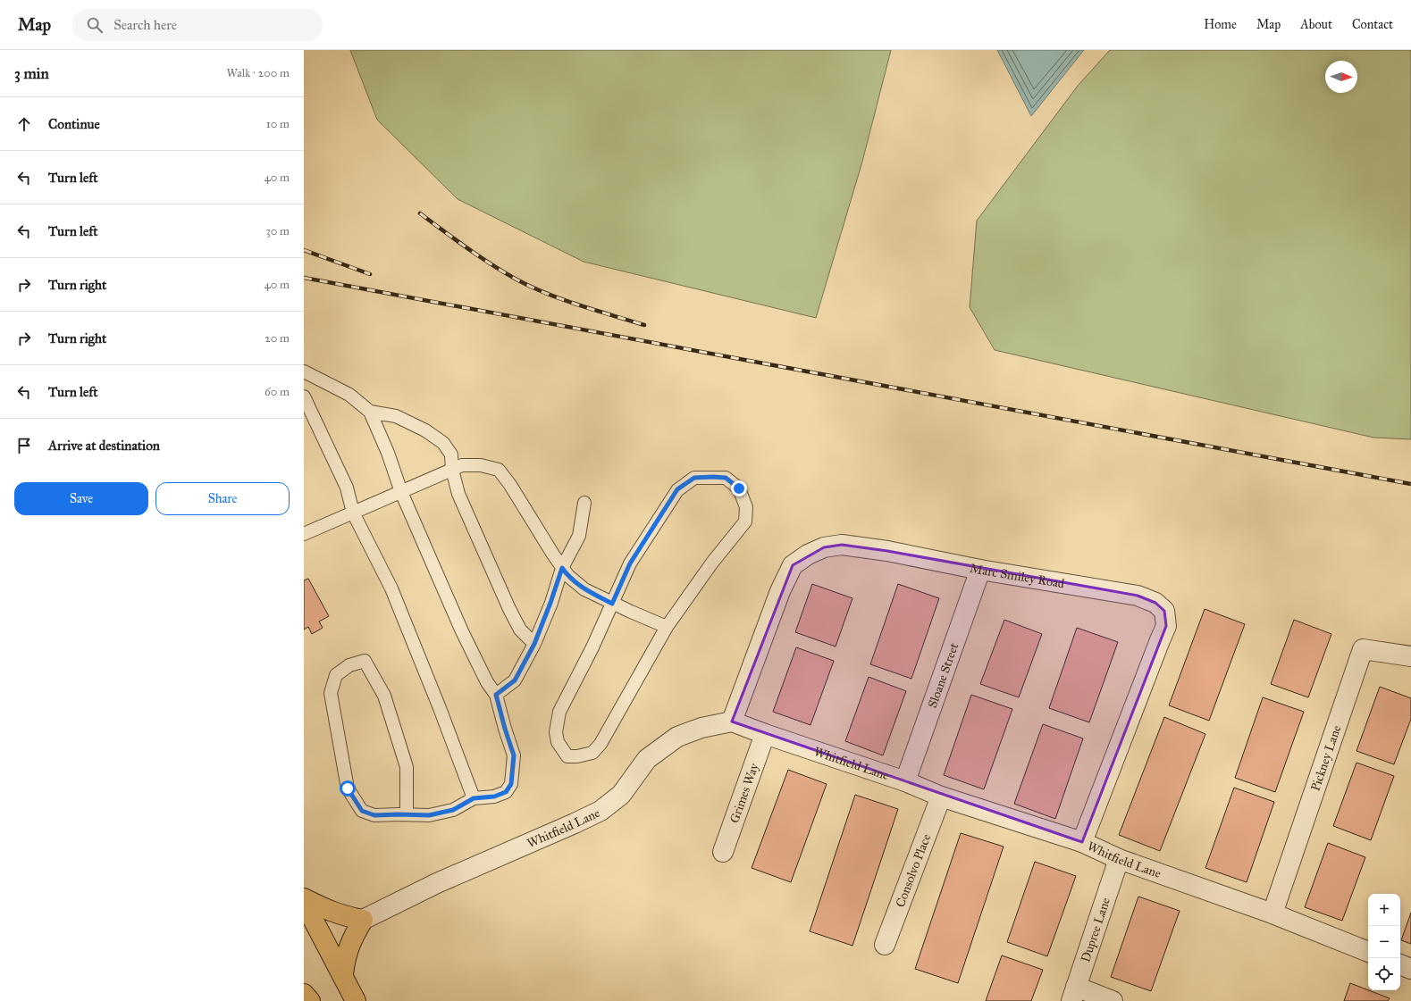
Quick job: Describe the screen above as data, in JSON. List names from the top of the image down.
{
  "streets": {
    "street": [
      "Marc Smiley Road",
      "Sloane Street",
      "Pickney Lane",
      "Whitfield Lane",
      "Grimes Way",
      "Consolvo Place",
      "Dupree Lane"
    ]
  },
  "crossings": [
    ["Marc Smiley Road", "Sloane Street"],
    ["Marc Smiley Road", "Whitfield Lane"],
    ["Sloane Street", "Whitfield Lane"],
    ["Pickney Lane", "Whitfield Lane"],
    ["Whitfield Lane", "Grimes Way"],
    ["Whitfield Lane", "Consolvo Place"],
    ["Whitfield Lane", "Dupree Lane"]
  ],
  "north": "right",
  "page": {
    "header": "Map",
    "search": "Search here",
    "nav": [
      "Home",
      "Map",
      "About",
      "Contact"
    ],
    "heading": ["3 min", "Walk · 200 m"],
    "list": [
      ["Continue", "10 m"],
      ["Turn left", "40 m"],
      ["Turn left", "30 m"],
      ["Turn right", "40 m"],
      ["Turn right", "20 m"],
      ["Turn left", "60 m"],
      "Arrive at destination"
    ],
    "buttons": ["Save", "Share"],
    "map_buttons": ["+", "−"]
  }
}
